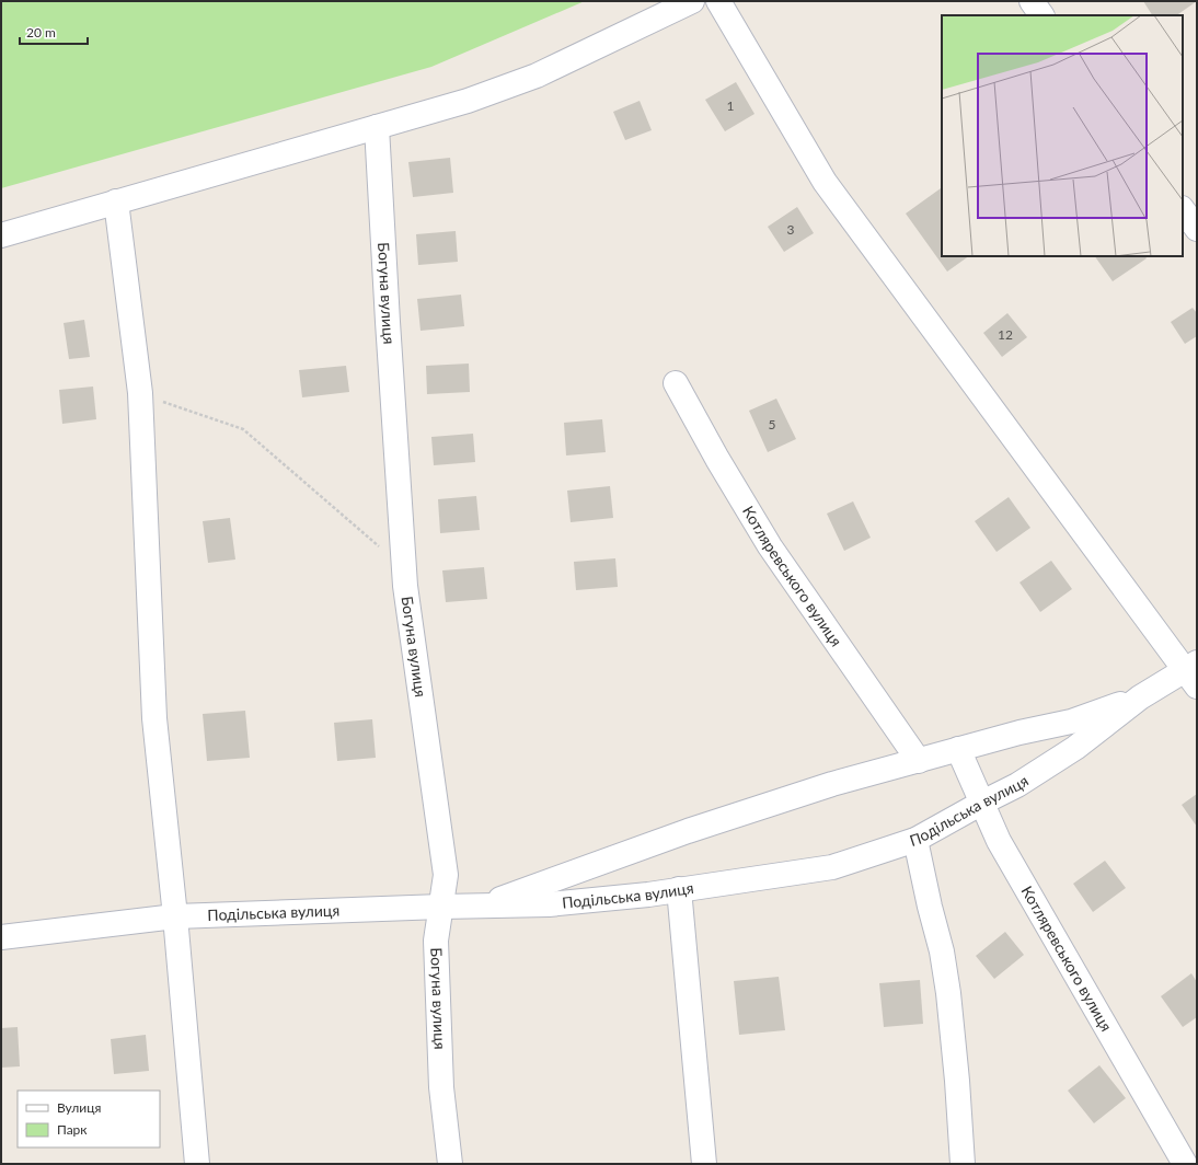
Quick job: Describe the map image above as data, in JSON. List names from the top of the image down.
{
  "streets": {
    "street": ["Богуна вулиця", "Котляревського вулиця", "Подільська вулиця"]
  },
  "crossings": [
    ["Богуна вулиця", "Подільська вулиця"],
    ["Котляревського вулиця", "Подільська вулиця"]
  ],
  "house_numbers": [
    "1",
    "3",
    "12",
    "5"
  ],
  "legend": ["Вулиця", "Парк"],
  "scale_bar": "20 m"
}
